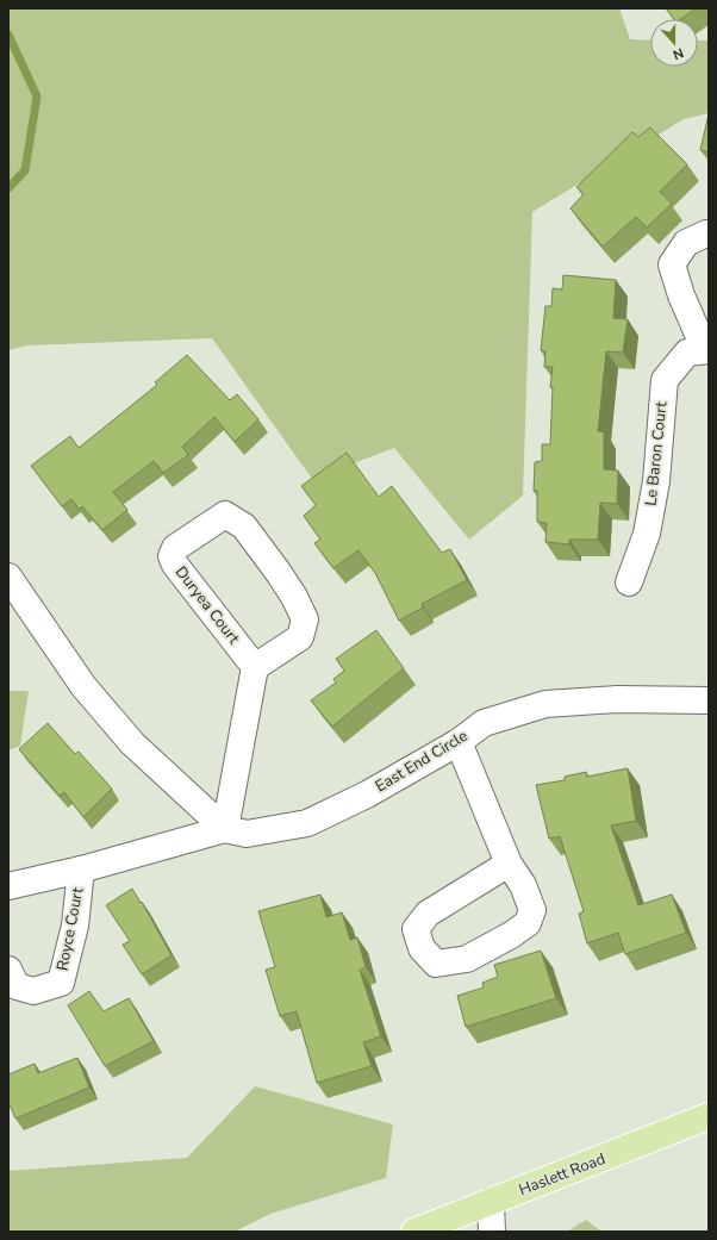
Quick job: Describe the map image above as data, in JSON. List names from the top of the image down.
{
  "streets": {
    "main road": ["Haslett Road"],
    "street": [
      "Le Baron Court",
      "Duryea Court",
      "East End Circle",
      "Royce Court"
    ]
  },
  "crossings": [
    ["East End Circle", "Royce Court"]
  ],
  "north": "bottom"
}
